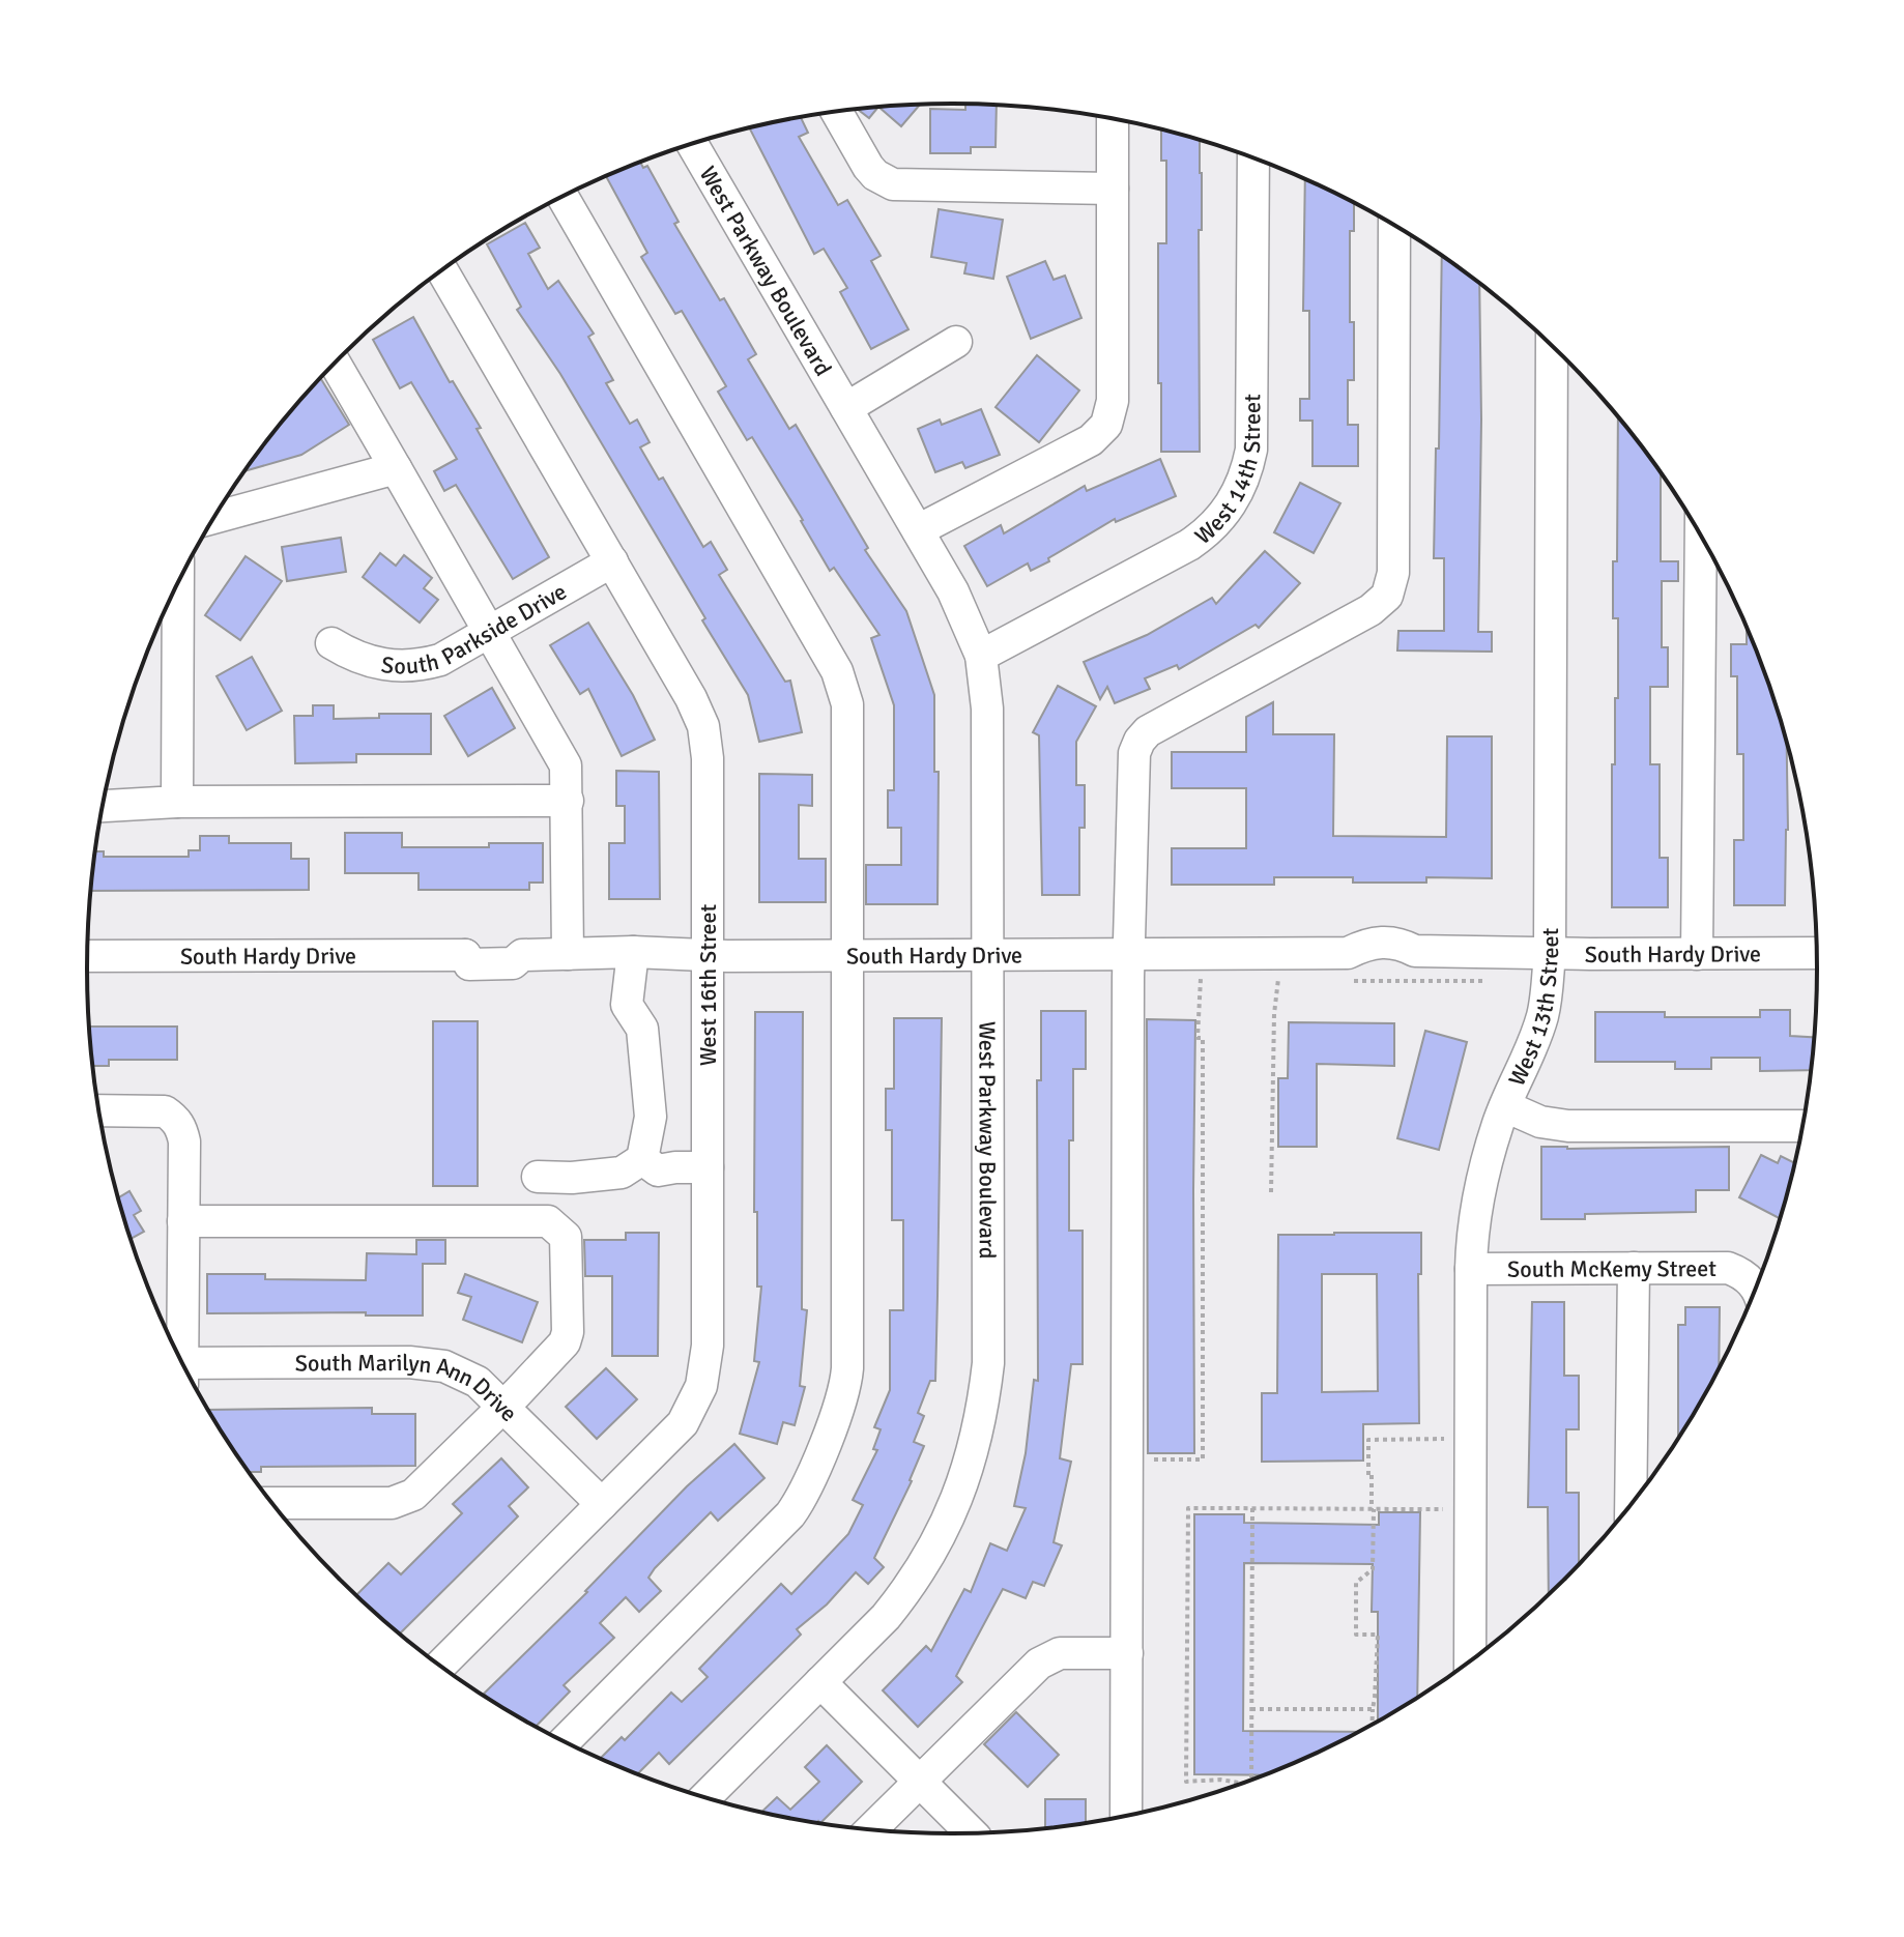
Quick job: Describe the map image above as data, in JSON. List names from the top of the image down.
{
  "streets": {
    "street": [
      "West Parkway Boulevard",
      "West 14th Street",
      "South Parkside Drive",
      "South Hardy Drive",
      "West 16th Street",
      "West 13th Street",
      "South McKemy Street",
      "South Marilyn Ann Drive"
    ]
  },
  "crossings": [
    ["West Parkway Boulevard", "West 14th Street"],
    ["West Parkway Boulevard", "South Hardy Drive"],
    ["South Parkside Drive", "West 16th Street"],
    ["South Hardy Drive", "West 16th Street"],
    ["South Hardy Drive", "West 13th Street"],
    ["West 16th Street", "South Marilyn Ann Drive"],
    ["West 13th Street", "South McKemy Street"]
  ]
}
